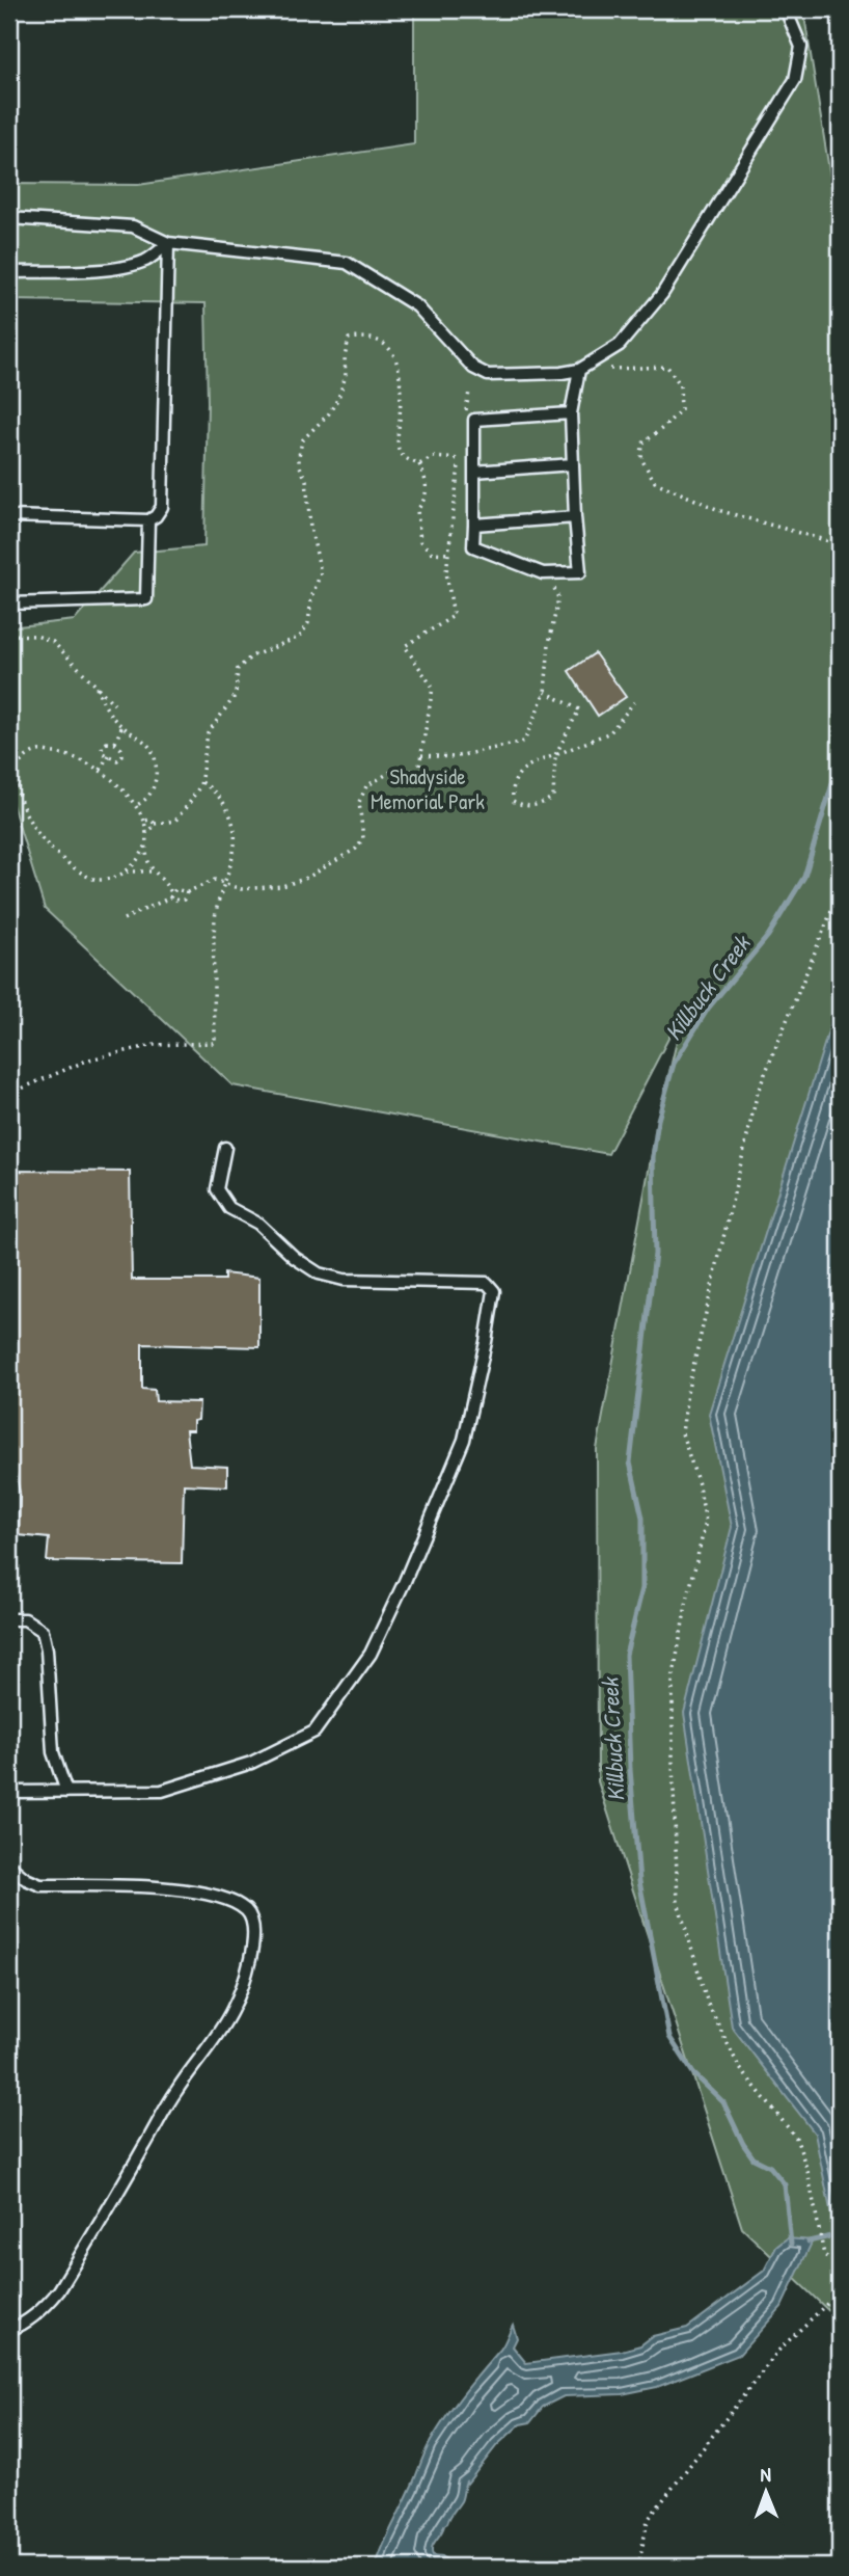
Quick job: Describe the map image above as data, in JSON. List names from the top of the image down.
{
  "water": ["Killbuck Creek"],
  "parks": ["Shadyside Memorial Park"],
  "north": "top"
}
